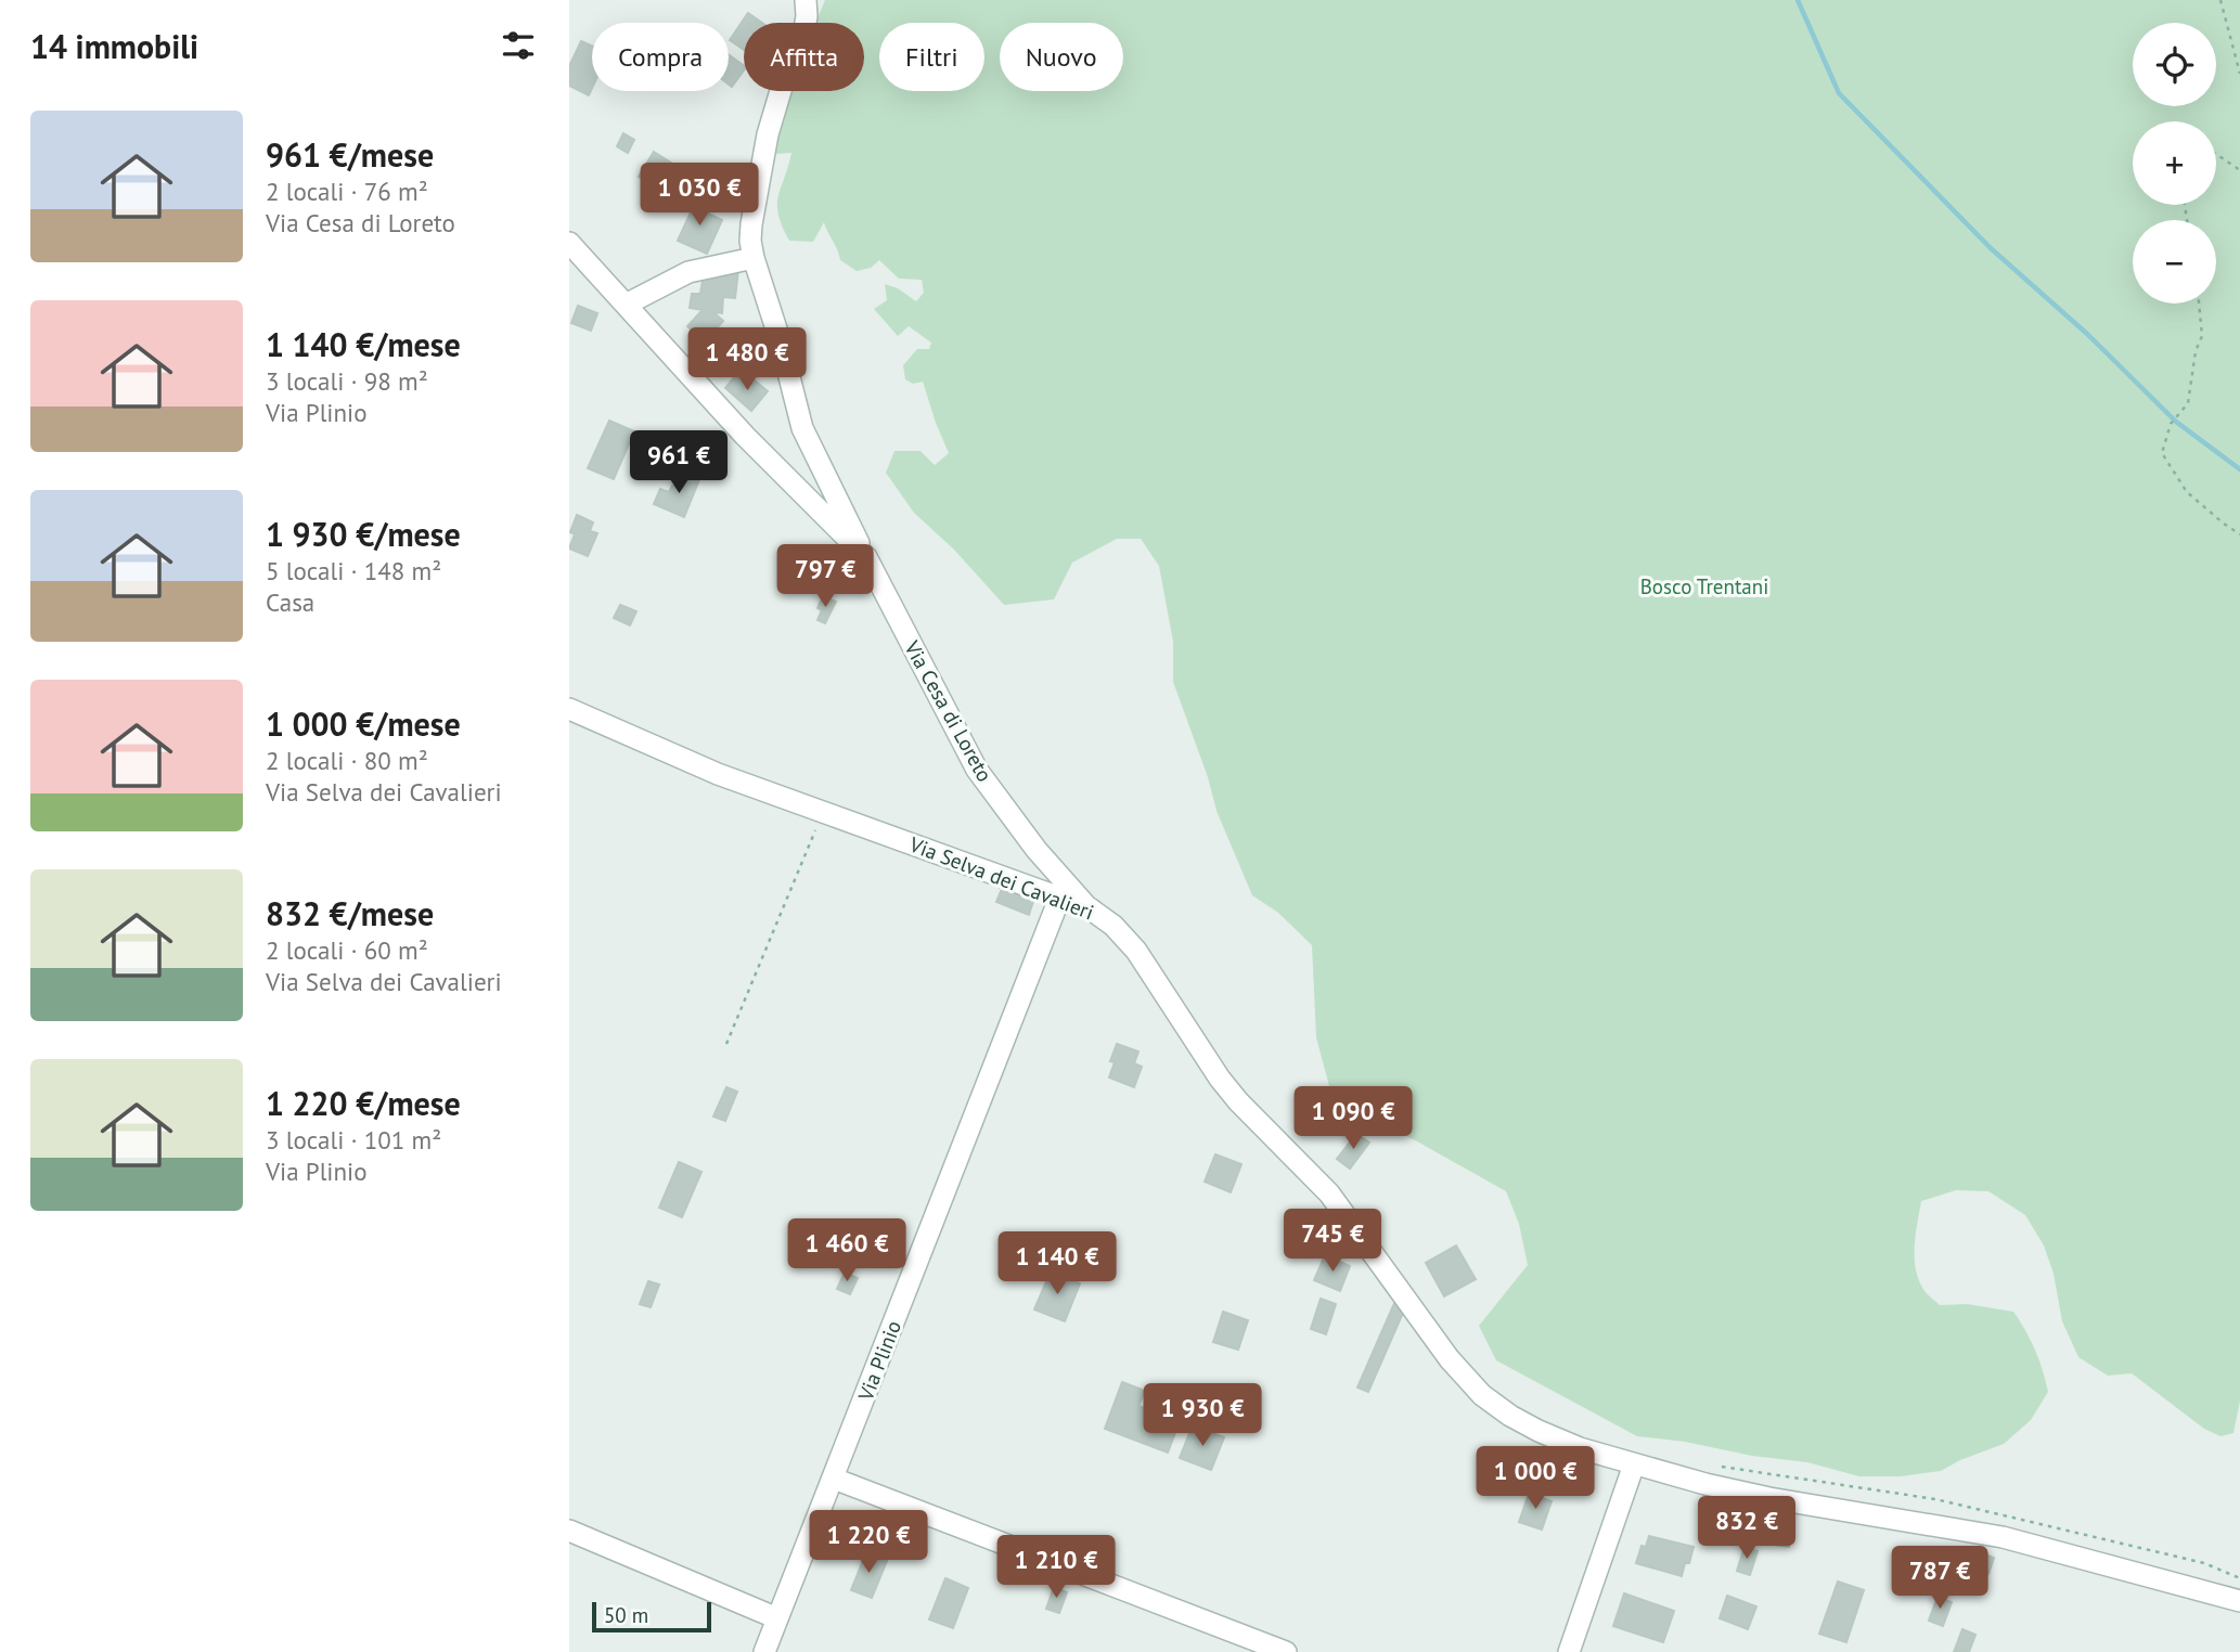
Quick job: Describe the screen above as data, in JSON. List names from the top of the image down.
{
  "streets": {
    "street": ["Via Cesa di Loreto", "Via Selva dei Cavalieri", "Via Plinio"]
  },
  "crossings": [
    ["Via Cesa di Loreto", "Via Selva dei Cavalieri"],
    ["Via Selva dei Cavalieri", "Via Plinio"]
  ],
  "parks": ["Bosco Trentani"],
  "scale_bar": "50 m",
  "page": {
    "heading": "14 immobili",
    "map_buttons": ["+", "−"],
    "chip": [
      "Compra",
      "Affitta",
      "Filtri",
      "Nuovo"
    ],
    "list": [
      {
        "name": "961 €/mese",
        "note": "2 locali · 76 m² · Via Cesa di Loreto"
      },
      {
        "name": "1 140 €/mese",
        "note": "3 locali · 98 m² · Via Plinio"
      },
      {
        "name": "1 930 €/mese",
        "note": "5 locali · 148 m² · Casa"
      },
      {
        "name": "1 000 €/mese",
        "note": "2 locali · 80 m² · Via Selva dei Cavalieri"
      },
      {
        "name": "832 €/mese",
        "note": "2 locali · 60 m² · Via Selva dei Cavalieri"
      },
      {
        "name": "1 220 €/mese",
        "note": "3 locali · 101 m² · Via Plinio"
      }
    ],
    "price": [
      "1 030 €",
      "1 480 €",
      "961 €",
      "797 €",
      "1 090 €",
      "745 €",
      "1 460 €",
      "1 140 €",
      "1 930 €",
      "1 000 €",
      "832 €",
      "1 220 €",
      "1 210 €",
      "787 €"
    ],
    "scale": "50 m"
  }
}
